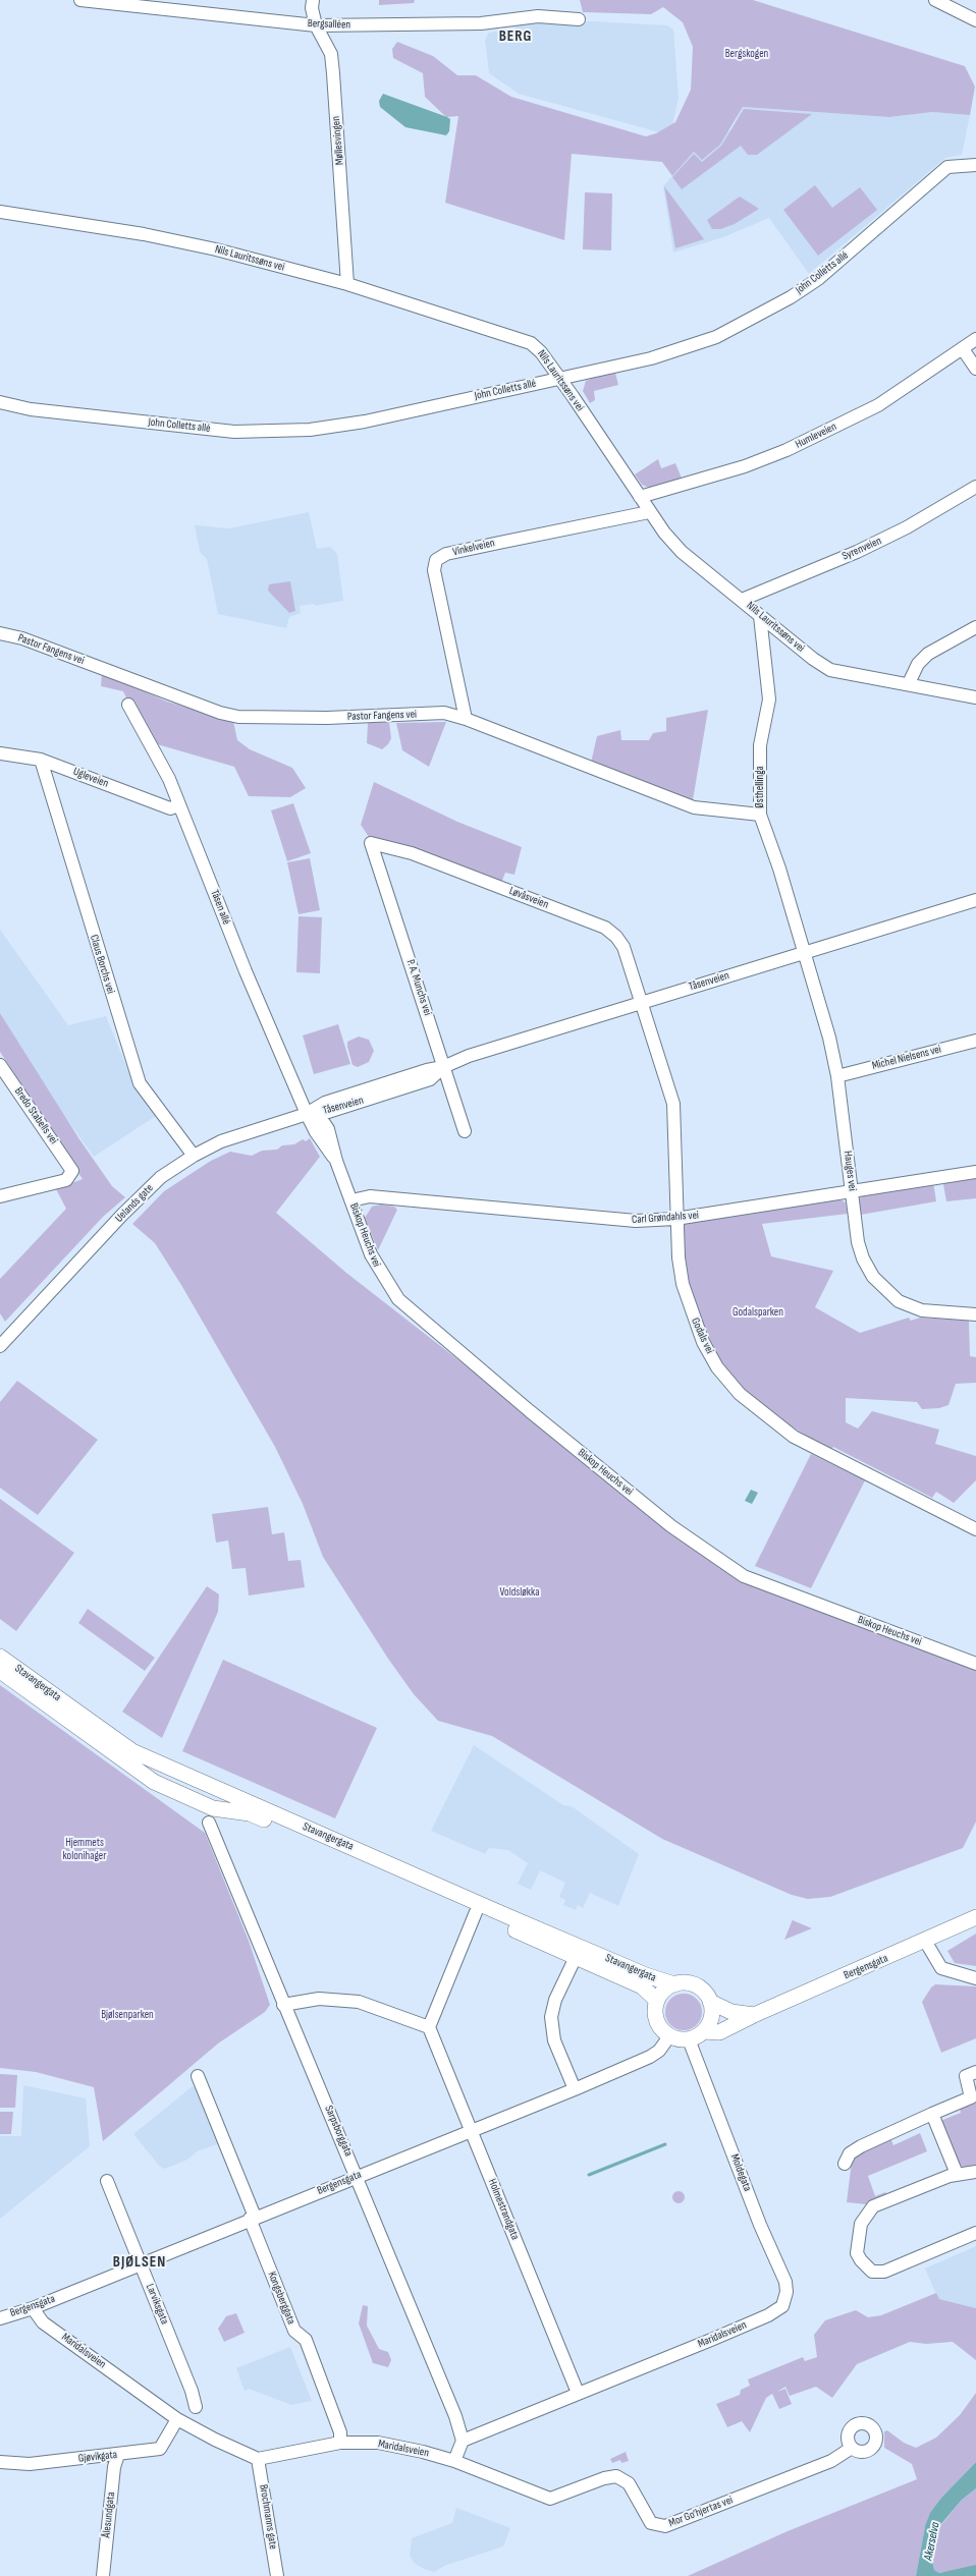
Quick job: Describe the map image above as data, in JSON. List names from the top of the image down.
{
  "streets": {
    "main road": ["Stavangergata", "Bergensgata"],
    "street": [
      "Bergsalléen",
      "Møllesvingen",
      "Nils Lauritssøns vei",
      "John Colletts allé",
      "Humleveien",
      "Vinkelveien",
      "Syrenveien",
      "Pastor Fangens vei",
      "Ugleveien",
      "Østhellinga",
      "Løvåsveien",
      "Tåsen allé",
      "Claus Borchs vei",
      "Tåsenveien",
      "P. A. Munchs vei",
      "Michel Nielsens vei",
      "Bredo Stabells vei",
      "Hauges vei",
      "Uelands gate",
      "Carl Grøndahls vei",
      "Biskop Heuchs vei",
      "Godals vei",
      "Sarpsborggata",
      "Moldegata",
      "Holmestrandgata",
      "Kongsberggata",
      "Larviksgata",
      "Maridalsveien",
      "Gjøvikgata",
      "Mor Go’hjertas vei",
      "Ålesundgata",
      "Brochmanns gate"
    ]
  },
  "crossings": [
    ["Bergsalléen", "Møllesvingen"],
    ["Møllesvingen", "Nils Lauritssøns vei"],
    ["Nils Lauritssøns vei", "John Colletts allé"],
    ["Nils Lauritssøns vei", "Humleveien"],
    ["Nils Lauritssøns vei", "Vinkelveien"],
    ["Nils Lauritssøns vei", "Syrenveien"],
    ["Nils Lauritssøns vei", "Østhellinga"],
    ["Vinkelveien", "Pastor Fangens vei"],
    ["Pastor Fangens vei", "Østhellinga"],
    ["Ugleveien", "Tåsen allé"],
    ["Ugleveien", "Claus Borchs vei"],
    ["Østhellinga", "Tåsenveien"],
    ["Østhellinga", "Hauges vei"],
    ["Løvåsveien", "Tåsenveien"],
    ["Løvåsveien", "P. A. Munchs vei"],
    ["Løvåsveien", "Godals vei"],
    ["Tåsen allé", "Tåsenveien"],
    ["Tåsen allé", "Uelands gate"],
    ["Tåsen allé", "Biskop Heuchs vei"],
    ["Claus Borchs vei", "Uelands gate"],
    ["Tåsenveien", "P. A. Munchs vei"],
    ["Tåsenveien", "Hauges vei"],
    ["Tåsenveien", "Uelands gate"],
    ["Tåsenveien", "Biskop Heuchs vei"],
    ["Tåsenveien", "Godals vei"],
    ["Michel Nielsens vei", "Hauges vei"],
    ["Hauges vei", "Carl Grøndahls vei"],
    ["Uelands gate", "Biskop Heuchs vei"],
    ["Carl Grøndahls vei", "Biskop Heuchs vei"],
    ["Carl Grøndahls vei", "Godals vei"],
    ["Stavangergata", "Bergensgata"],
    ["Stavangergata", "Sarpsborggata"],
    ["Stavangergata", "Moldegata"],
    ["Bergensgata", "Sarpsborggata"],
    ["Bergensgata", "Moldegata"],
    ["Bergensgata", "Holmestrandgata"],
    ["Bergensgata", "Kongsberggata"],
    ["Bergensgata", "Larviksgata"],
    ["Bergensgata", "Maridalsveien"],
    ["Sarpsborggata", "Maridalsveien"],
    ["Moldegata", "Maridalsveien"],
    ["Holmestrandgata", "Maridalsveien"],
    ["Kongsberggata", "Maridalsveien"],
    ["Maridalsveien", "Gjøvikgata"],
    ["Maridalsveien", "Mor Go’hjertas vei"],
    ["Maridalsveien", "Brochmanns gate"],
    ["Gjøvikgata", "Ålesundgata"]
  ],
  "districts": ["BERG", "BJØLSEN"],
  "water": ["Akerselva"],
  "parks": [
    "Bergskogen",
    "Godalsparken",
    "Voldsløkka",
    "Hjemmets kolonihager",
    "Bjølsenparken"
  ]
}
